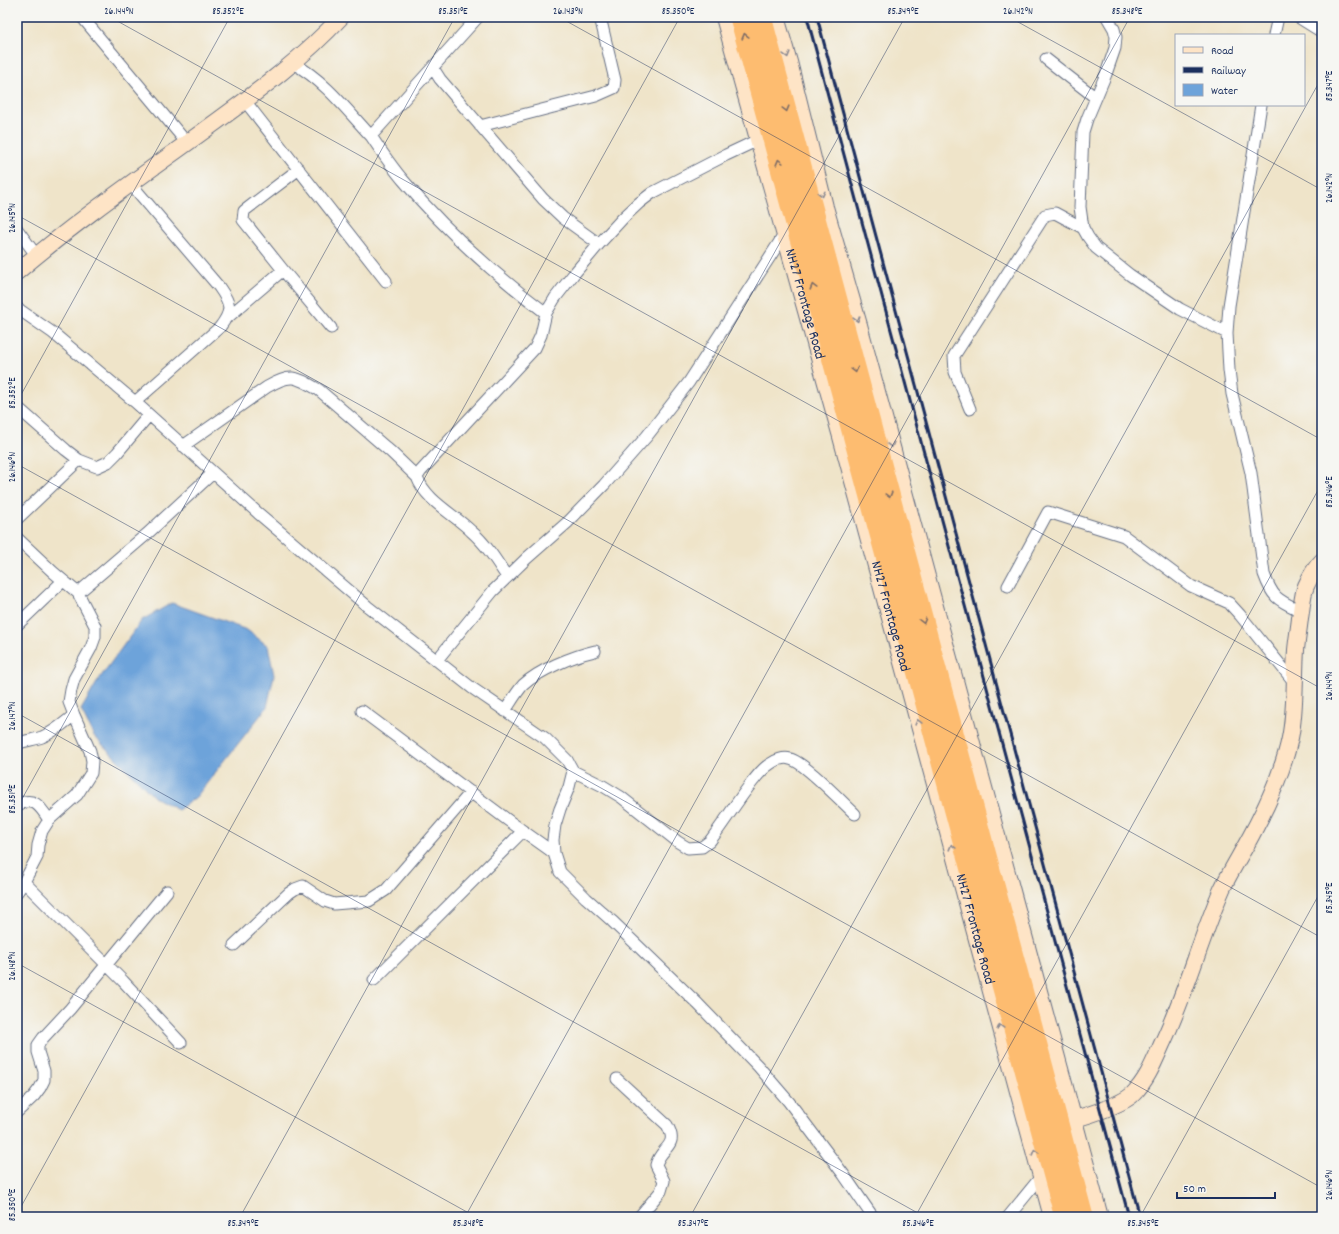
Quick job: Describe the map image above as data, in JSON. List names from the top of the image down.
{
  "streets": {
    "street": ["NH27 Frontage Road"]
  },
  "legend": ["Road", "Railway", "Water"],
  "scale_bar": "50 m",
  "coordinates": [
    "26.144°N",
    "85.352°E",
    "85.351°E",
    "26.143°N",
    "85.350°E",
    "85.349°E",
    "26.142°N",
    "85.348°E",
    "85.347°E",
    "26.145°N",
    "26.146°N",
    "85.346°E",
    "26.147°N",
    "85.345°E",
    "26.148°N"
  ]
}
